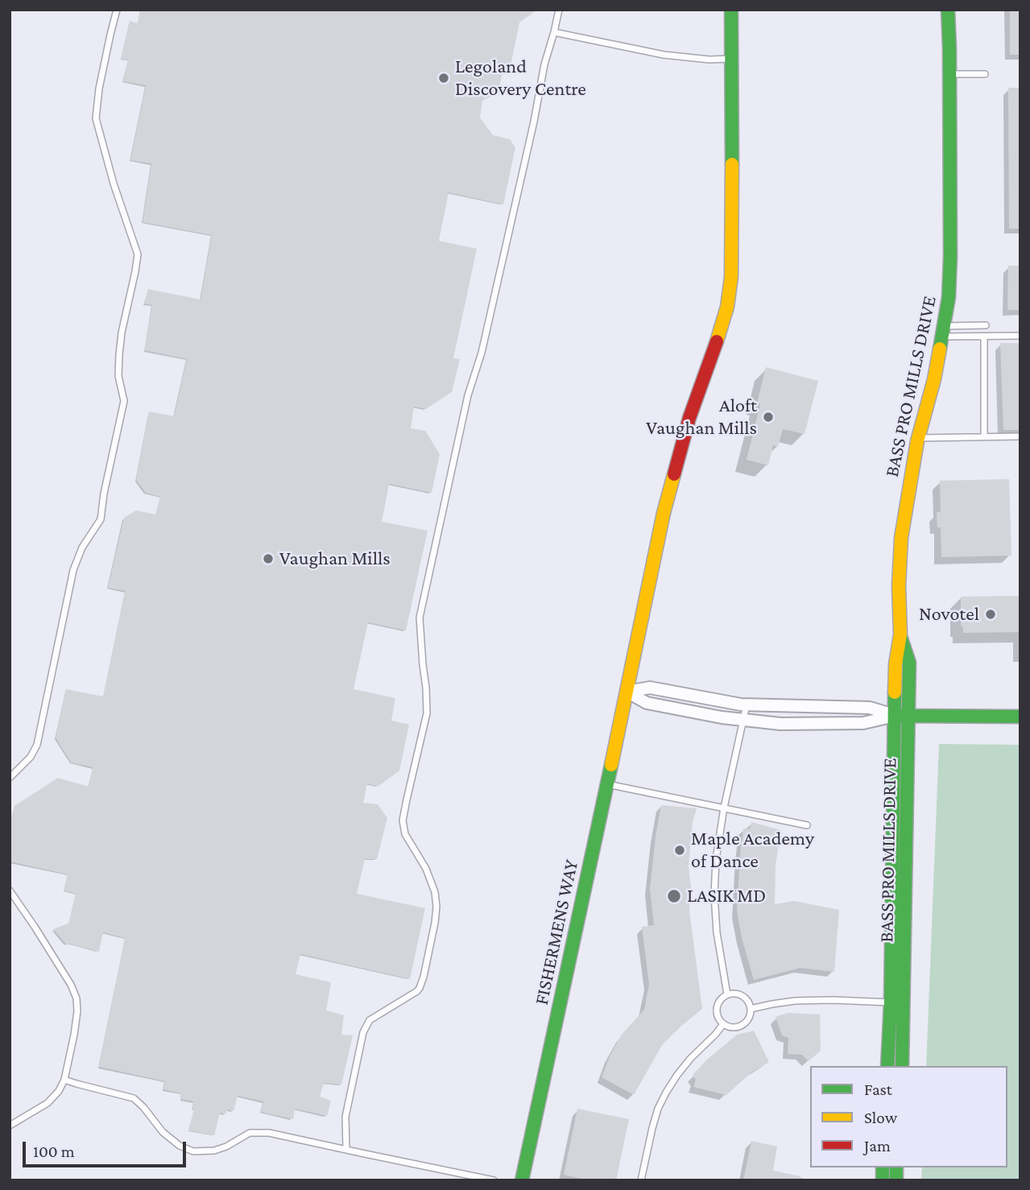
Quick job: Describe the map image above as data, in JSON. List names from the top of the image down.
{
  "streets": {
    "street": ["BASS PRO MILLS DRIVE", "FISHERMENS WAY"]
  },
  "places": [
    "Legoland Discovery Centre",
    "Aloft Vaughan Mills",
    "Vaughan Mills",
    "Novotel",
    "Maple Academy of Dance",
    "LASIK MD"
  ],
  "legend": ["Fast", "Slow", "Jam"],
  "scale_bar": "100 m"
}
